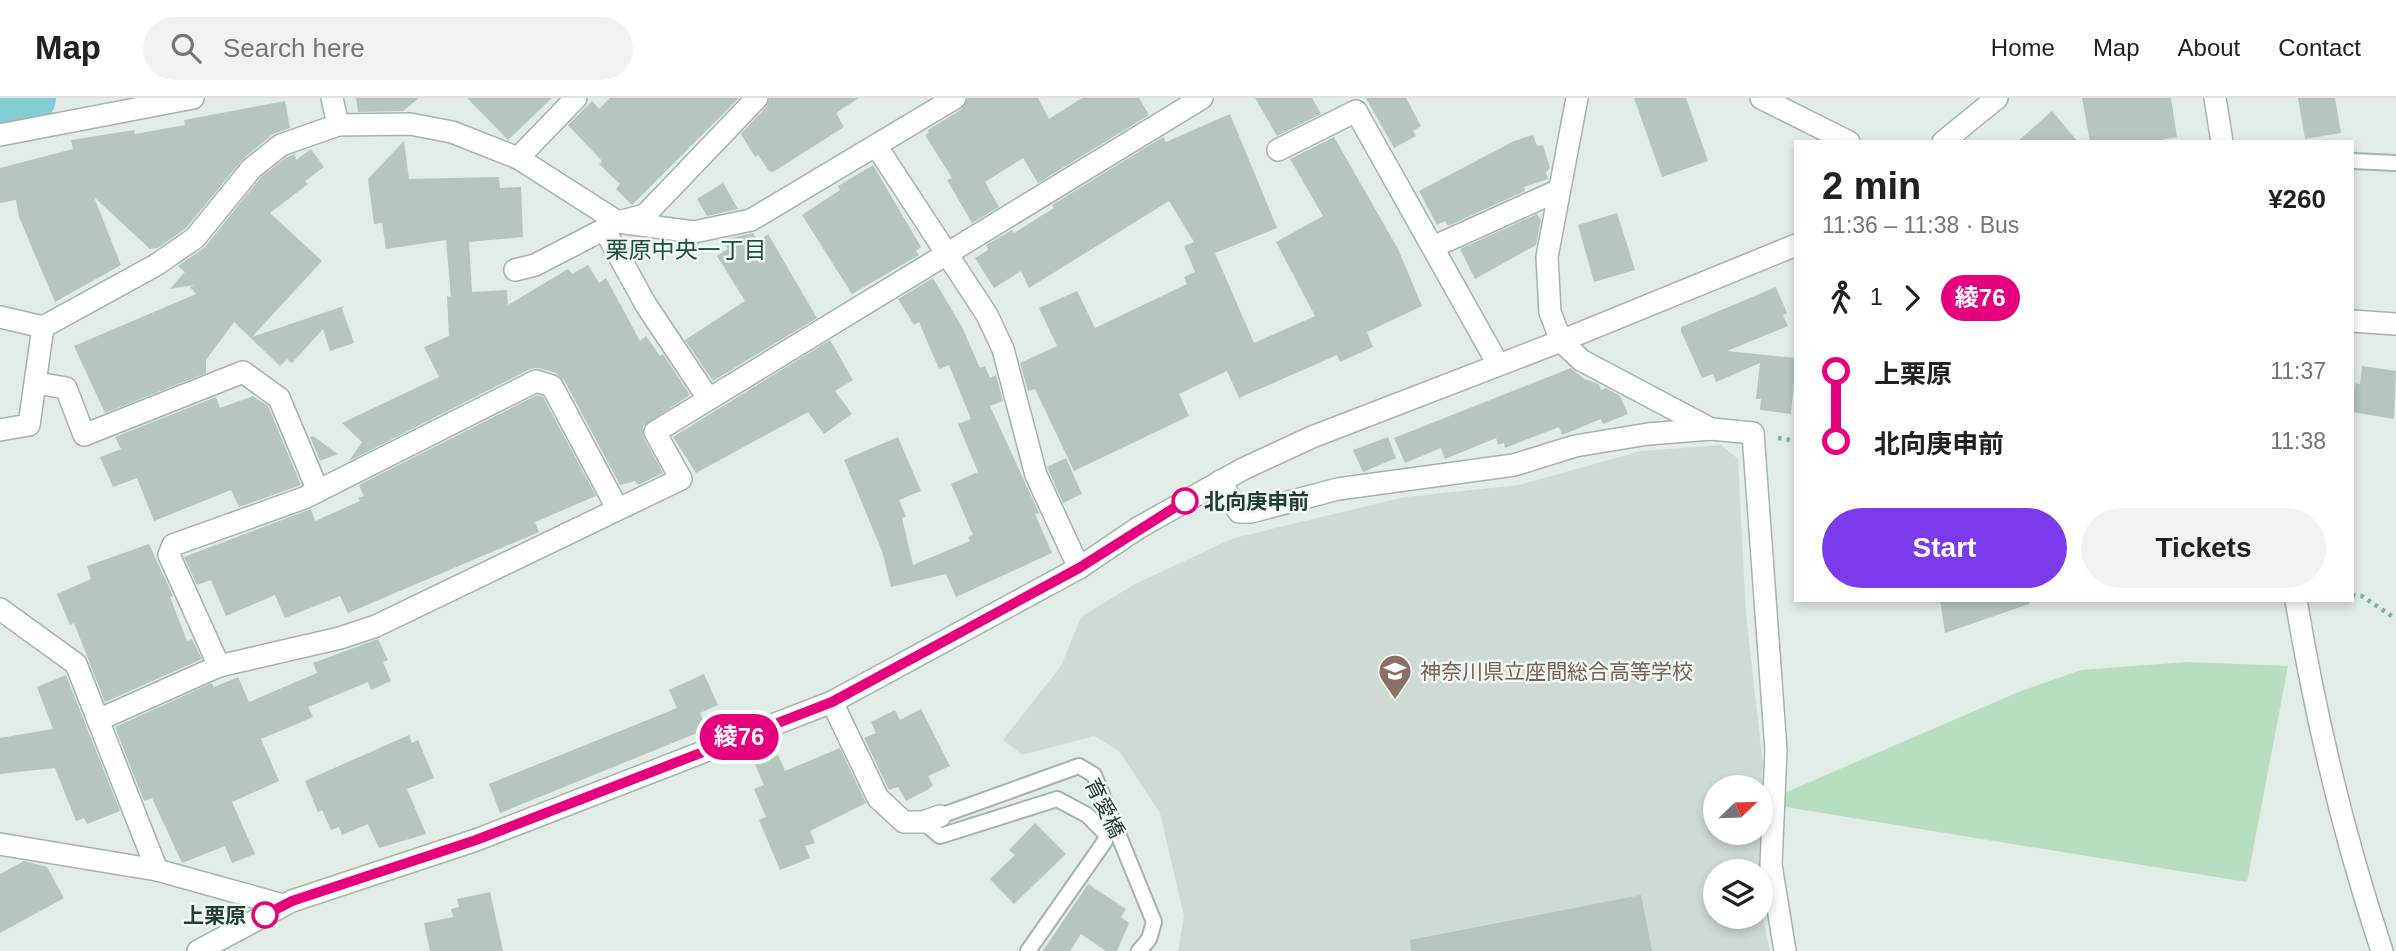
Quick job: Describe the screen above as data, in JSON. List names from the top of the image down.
{
  "streets": {
    "lane": ["育愛橋"]
  },
  "districts": ["栗原中央一丁目"],
  "places": {
    "other": ["北向庚申前", "上栗原"],
    "school or university": ["神奈川県立座間総合高等学校"]
  },
  "lines": ["bus line 綾76"],
  "north": "top right",
  "page": {
    "header": "Map",
    "search": "Search here",
    "nav": [
      "Home",
      "Map",
      "About",
      "Contact"
    ],
    "on_map": "綾76",
    "heading": ["2 min", "11:36 – 11:38 · Bus", "¥260"],
    "legs": ["1", "綾76"],
    "list": [
      {
        "name": "上栗原",
        "value": "11:37"
      },
      {
        "name": "北向庚申前",
        "value": "11:38"
      }
    ],
    "buttons": ["Start", "Tickets"]
  }
}
